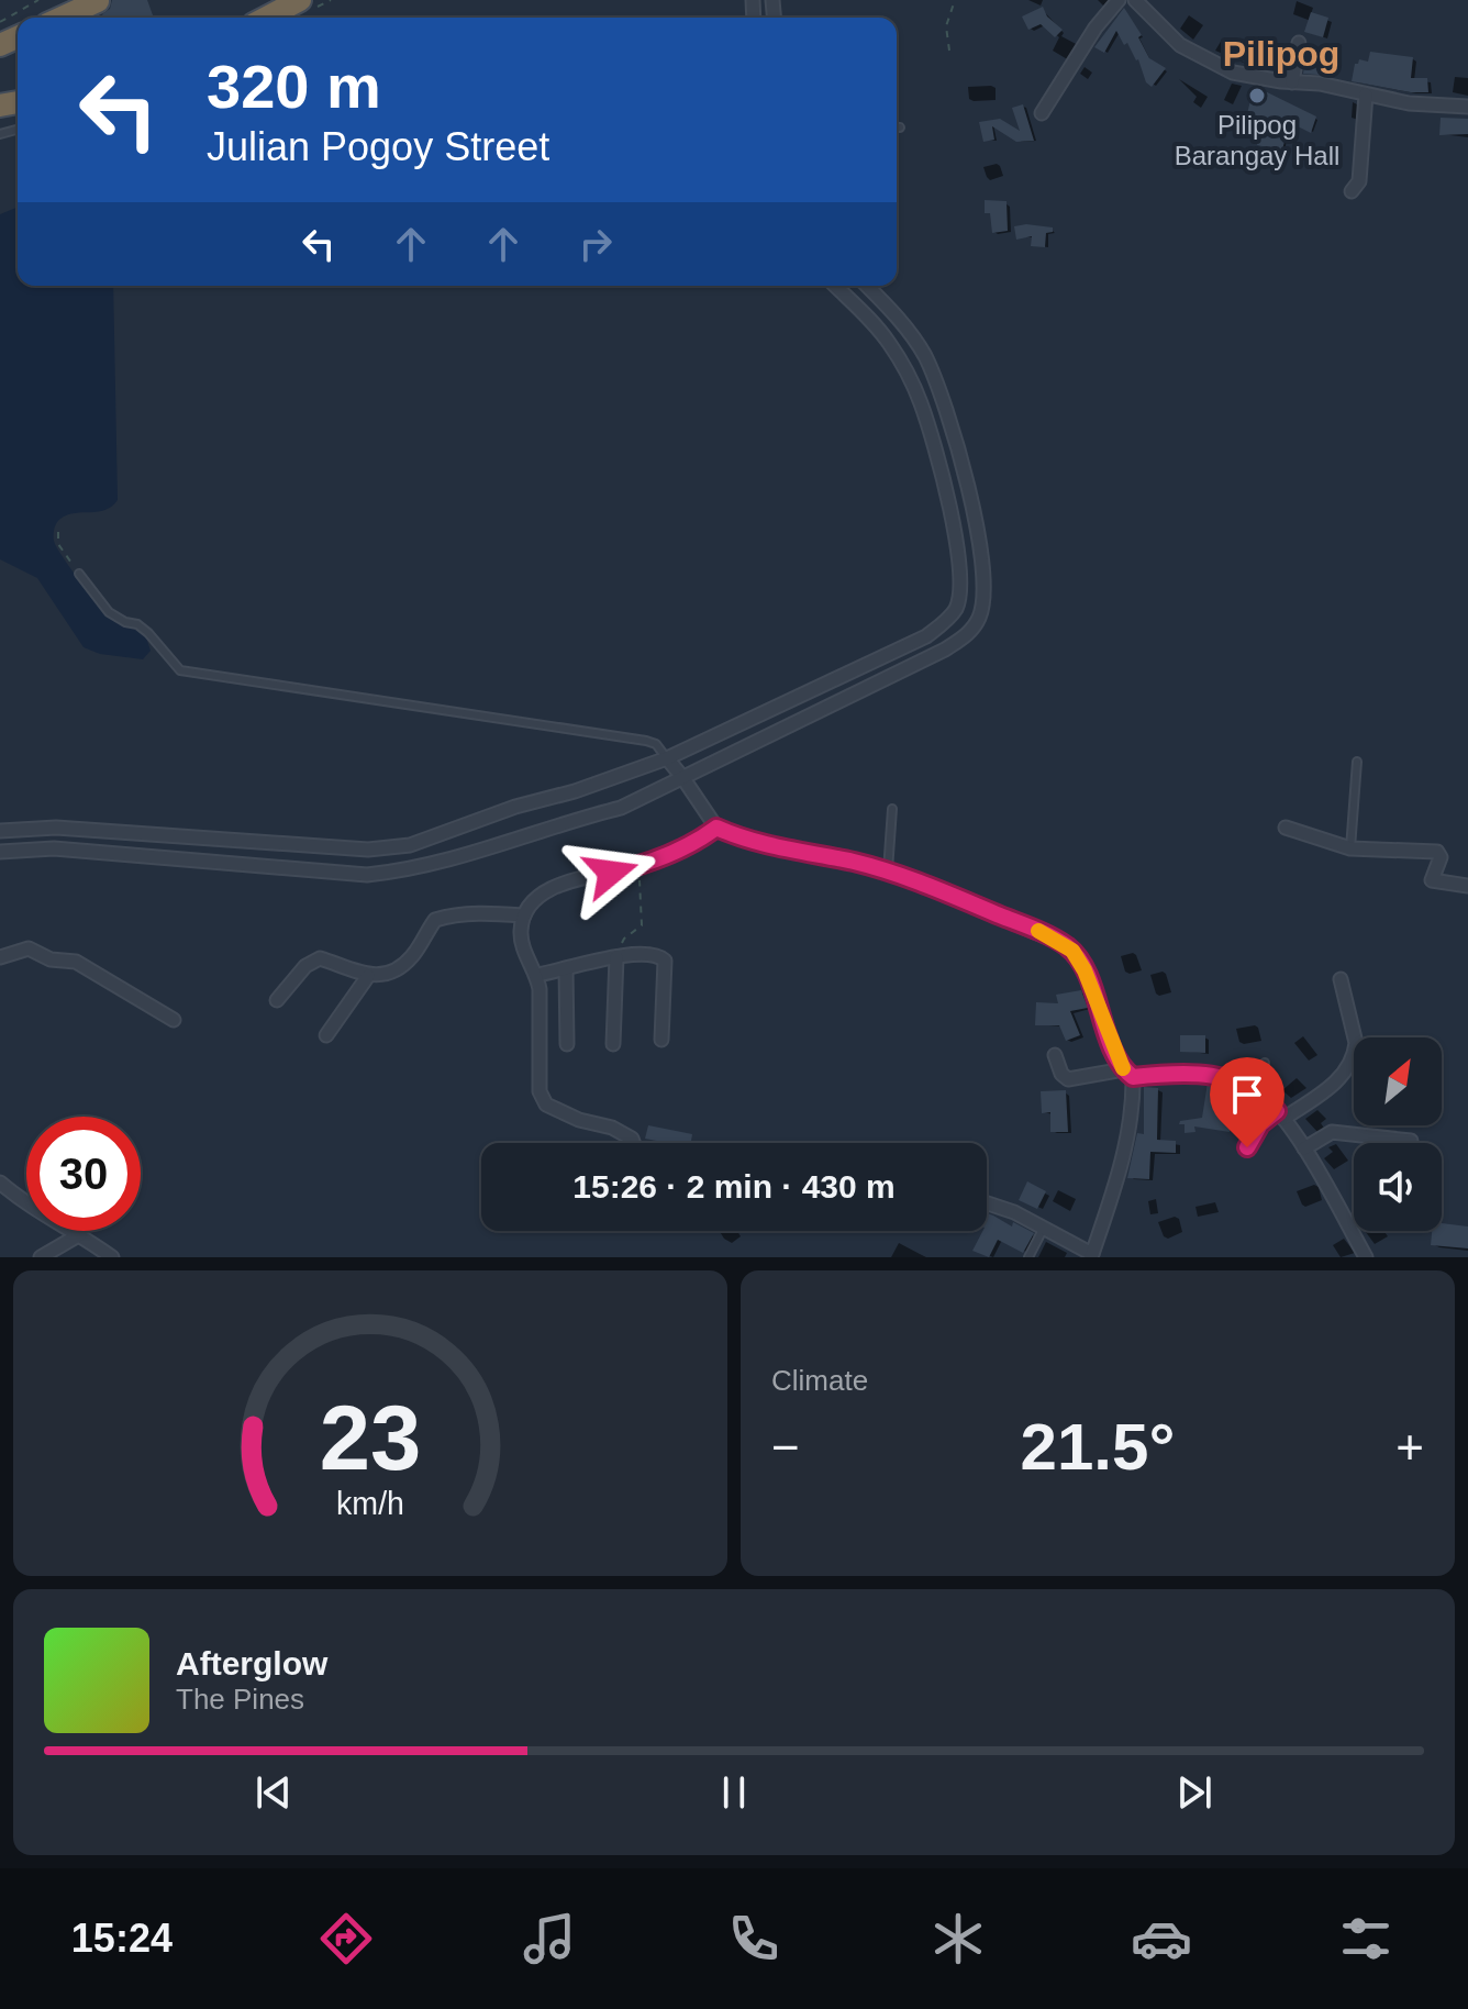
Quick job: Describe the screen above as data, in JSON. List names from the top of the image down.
{
  "districts": ["Pilipog"],
  "places": ["Pilipog Barangay Hall"],
  "north": "top right",
  "page": {
    "turn": ["320 m", "Julian Pogoy Street"],
    "limit": "30",
    "trip": "15:26 · 2 min · 430 m",
    "tile": "Climate",
    "heat": ["−", "21.5°", "+"],
    "song": ["Afterglow", "The Pines"],
    "tabs": "15:24",
    "gauge": ["23", "km/h"]
  }
}
